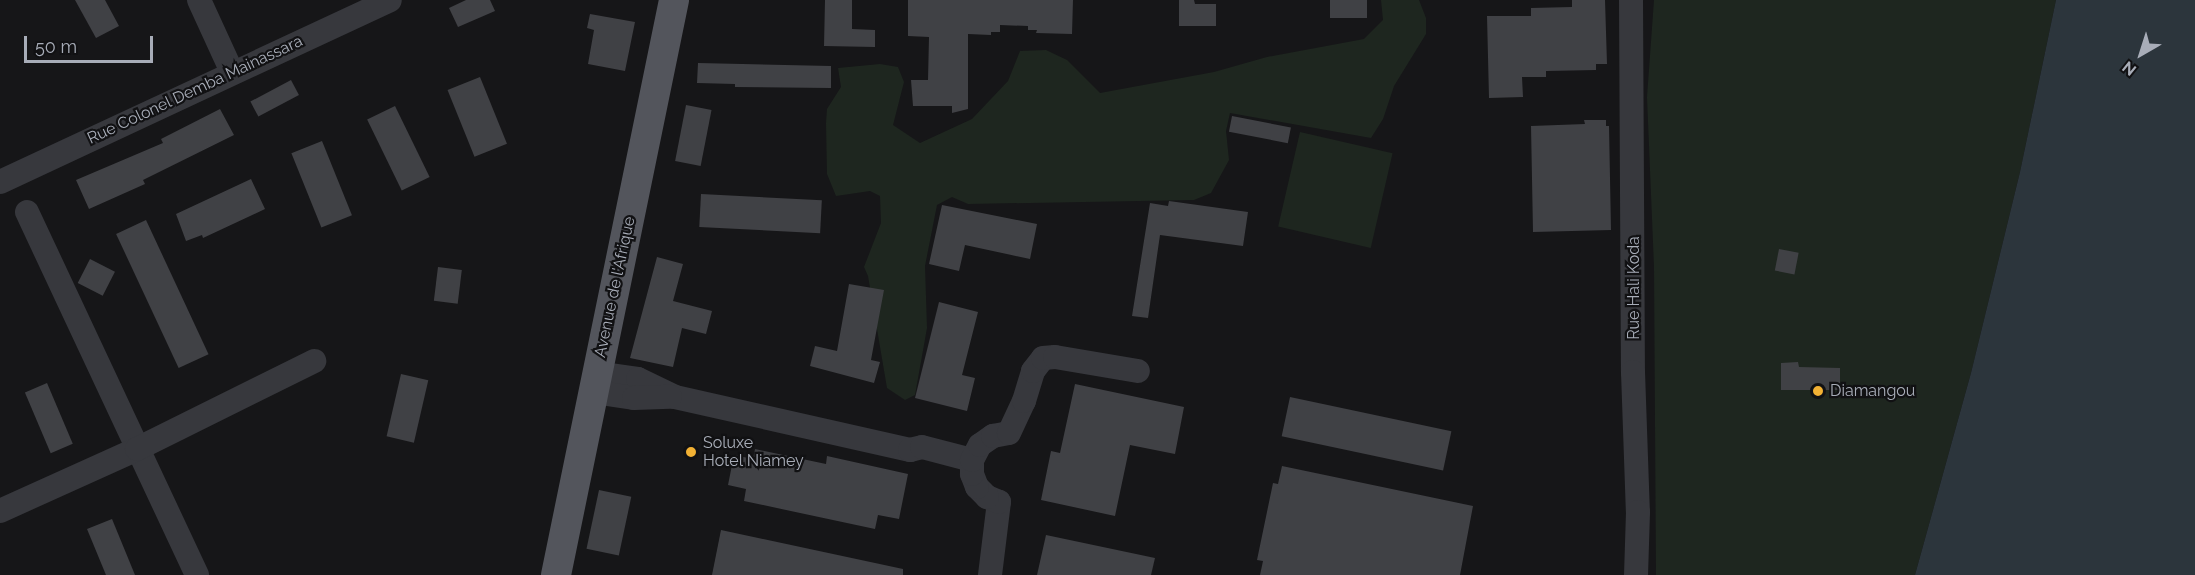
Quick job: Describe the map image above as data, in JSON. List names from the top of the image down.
{
  "streets": {
    "main road": ["Avenue de l'Afrique"],
    "street": ["Rue Colonel Demba Mainassara", "Rue Hali Koda"]
  },
  "places": ["Diamangou", "Soluxe Hotel Niamey"],
  "scale_bar": "50 m",
  "north": "bottom left"
}
